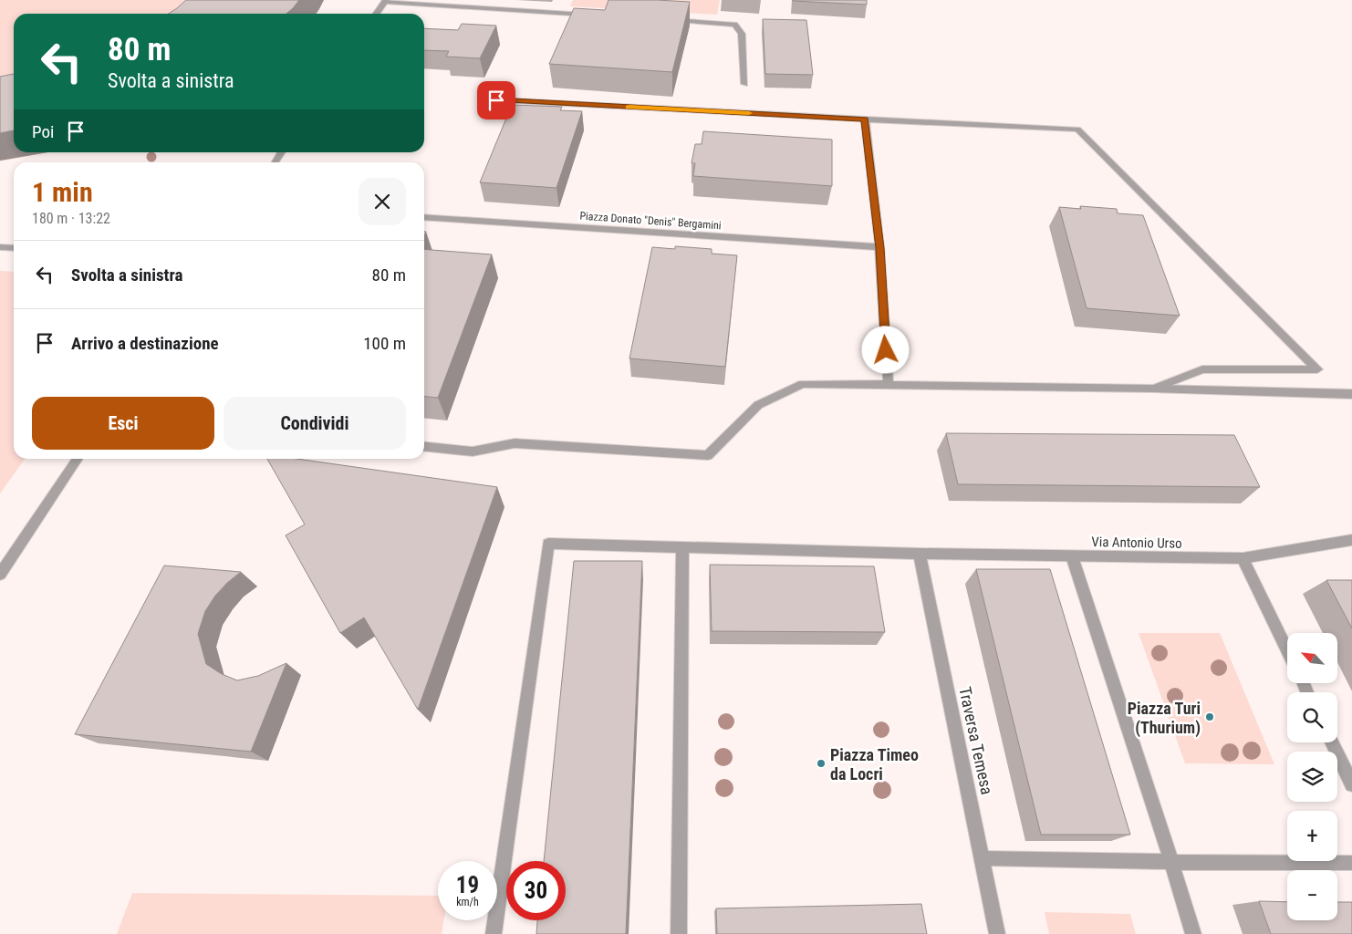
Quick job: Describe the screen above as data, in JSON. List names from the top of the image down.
{
  "streets": {
    "street": ["Piazza Donato \"Denis\" Bergamini", "Via Antonio Urso", "Traversa Temesa"]
  },
  "crossings": [
    ["Via Antonio Urso", "Traversa Temesa"]
  ],
  "places": ["Piazza Turi (Thurium)", "Piazza Timeo da Locri"],
  "north": "top left",
  "page": {
    "turn": ["80 m", "Svolta a sinistra"],
    "then": "Poi",
    "heading": ["1 min", "180 m · 13:22"],
    "list": [
      {
        "name": "Svolta a sinistra",
        "value": "80 m"
      },
      {
        "name": "Arrivo a destinazione",
        "value": "100 m"
      }
    ],
    "buttons": ["Esci", "Condividi"],
    "map_buttons": ["+", "−"],
    "speed": "19 km/h",
    "limit": "30"
  }
}
